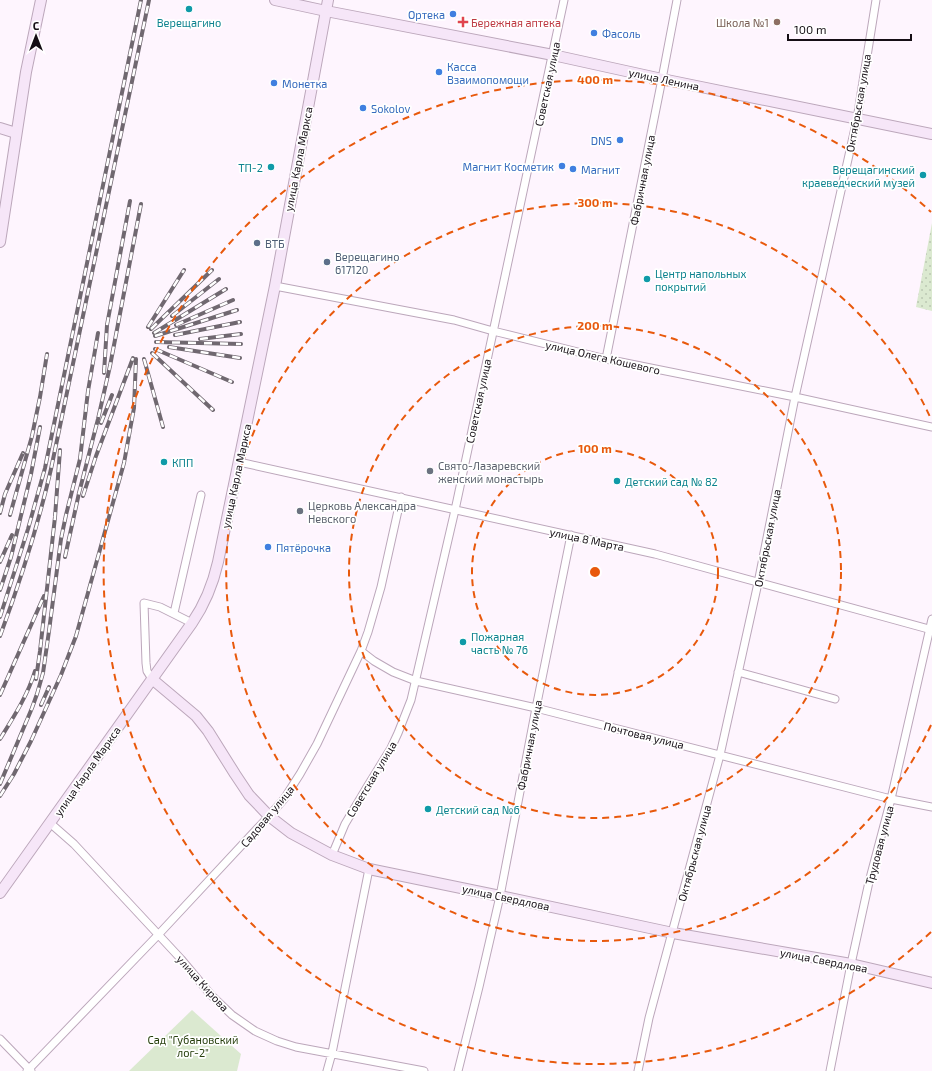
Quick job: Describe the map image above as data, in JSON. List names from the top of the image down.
{
  "streets": {
    "street": [
      "улица Ленина",
      "Советская улица",
      "Октябрьская улица",
      "улица Карла Маркса",
      "Фабричная улица",
      "улица Олега Кошевого",
      "улица 8 Марта",
      "Почтовая улица",
      "Садовая улица",
      "Трудовая улица",
      "улица Свердлова",
      "улица Кирова"
    ]
  },
  "crossings": [
    ["улица Ленина", "Советская улица"],
    ["улица Ленина", "Октябрьская улица"],
    ["улица Ленина", "улица Карла Маркса"],
    ["улица Ленина", "Фабричная улица"],
    ["Советская улица", "улица Олега Кошевого"],
    ["Советская улица", "улица 8 Марта"],
    ["Советская улица", "Почтовая улица"],
    ["Советская улица", "улица Свердлова"],
    ["Октябрьская улица", "улица Олега Кошевого"],
    ["Октябрьская улица", "улица 8 Марта"],
    ["Октябрьская улица", "Почтовая улица"],
    ["Октябрьская улица", "улица Свердлова"],
    ["улица Карла Маркса", "улица Олега Кошевого"],
    ["улица Карла Маркса", "улица 8 Марта"],
    ["улица Карла Маркса", "улица Свердлова"],
    ["улица Карла Маркса", "улица Кирова"],
    ["Фабричная улица", "улица Олега Кошевого"],
    ["Фабричная улица", "улица 8 Марта"],
    ["Фабричная улица", "Почтовая улица"],
    ["Фабричная улица", "улица Свердлова"],
    ["улица 8 Марта", "Садовая улица"],
    ["улица 8 Марта", "Трудовая улица"],
    ["Почтовая улица", "Садовая улица"],
    ["Почтовая улица", "Трудовая улица"],
    ["Садовая улица", "улица Свердлова"],
    ["Садовая улица", "улица Кирова"],
    ["Трудовая улица", "улица Свердлова"]
  ],
  "parks": ["Сад \"Губановский лог-2\""],
  "places": {
    "other": [
      "Верещагино",
      "Ортека",
      "Школа №1",
      "Фасоль",
      "Касса Взаимопомощи",
      "Монетка",
      "Sokolov",
      "DNS",
      "Магнит Косметик",
      "ТП-2",
      "Магнит",
      "Верещагинский краеведческий музей",
      "ВТБ",
      "Верещагино 617120",
      "Центр напольных покрытий",
      "КПП",
      "Свято-Лазаревский женский монастырь",
      "Детский сад № 82",
      "Церковь Александра Невского",
      "Пятёрочка",
      "Пожарная часть № 76",
      "Детский сад №6"
    ],
    "health": ["Бережная аптека"]
  },
  "scale_bar": "100 m",
  "north": "top",
  "rings": [
    "400 m",
    "300 m",
    "200 m",
    "100 m"
  ]
}
